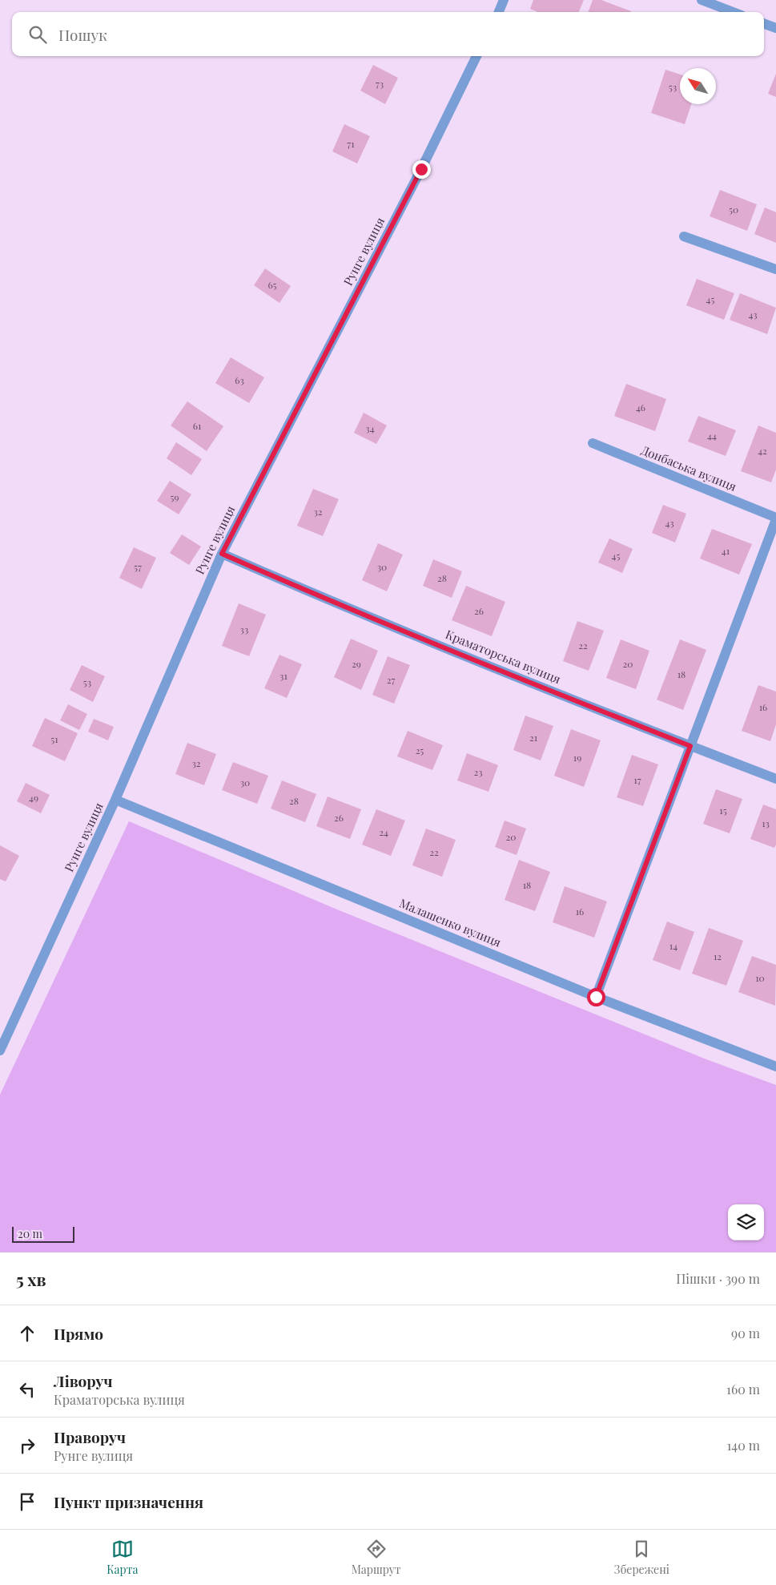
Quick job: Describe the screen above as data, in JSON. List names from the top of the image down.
{
  "streets": {
    "street": [
      "Рунге вулиця",
      "Донбаська вулиця",
      "Краматорська вулиця",
      "Малашенко вулиця"
    ]
  },
  "crossings": [
    ["Рунге вулиця", "Краматорська вулиця"],
    ["Рунге вулиця", "Малашенко вулиця"]
  ],
  "house_numbers": [
    "73",
    "53",
    "71",
    "50",
    "65",
    "45",
    "43",
    "63",
    "46",
    "61",
    "34",
    "44",
    "42",
    "59",
    "32",
    "43",
    "41",
    "45",
    "57",
    "30",
    "28",
    "26",
    "33",
    "22",
    "29",
    "20",
    "18",
    "31",
    "27",
    "53",
    "16",
    "21",
    "51",
    "25",
    "19",
    "32",
    "23",
    "17",
    "30",
    "49",
    "28",
    "15",
    "26",
    "13",
    "24",
    "20",
    "22",
    "18",
    "16",
    "14",
    "12",
    "10"
  ],
  "scale_bar": "20 m",
  "north": "top left",
  "page": {
    "search": "Пошук",
    "scale": "20 m",
    "heading": ["5 хв", "Пішки · 390 m"],
    "list": [
      ["Прямо", "90 m"],
      ["Ліворуч", "Краматорська вулиця", "160 m"],
      ["Праворуч", "Рунге вулиця", "140 m"],
      "Пункт призначення"
    ],
    "nav": ["Карта", "Маршрут", "Збережені"]
  }
}
